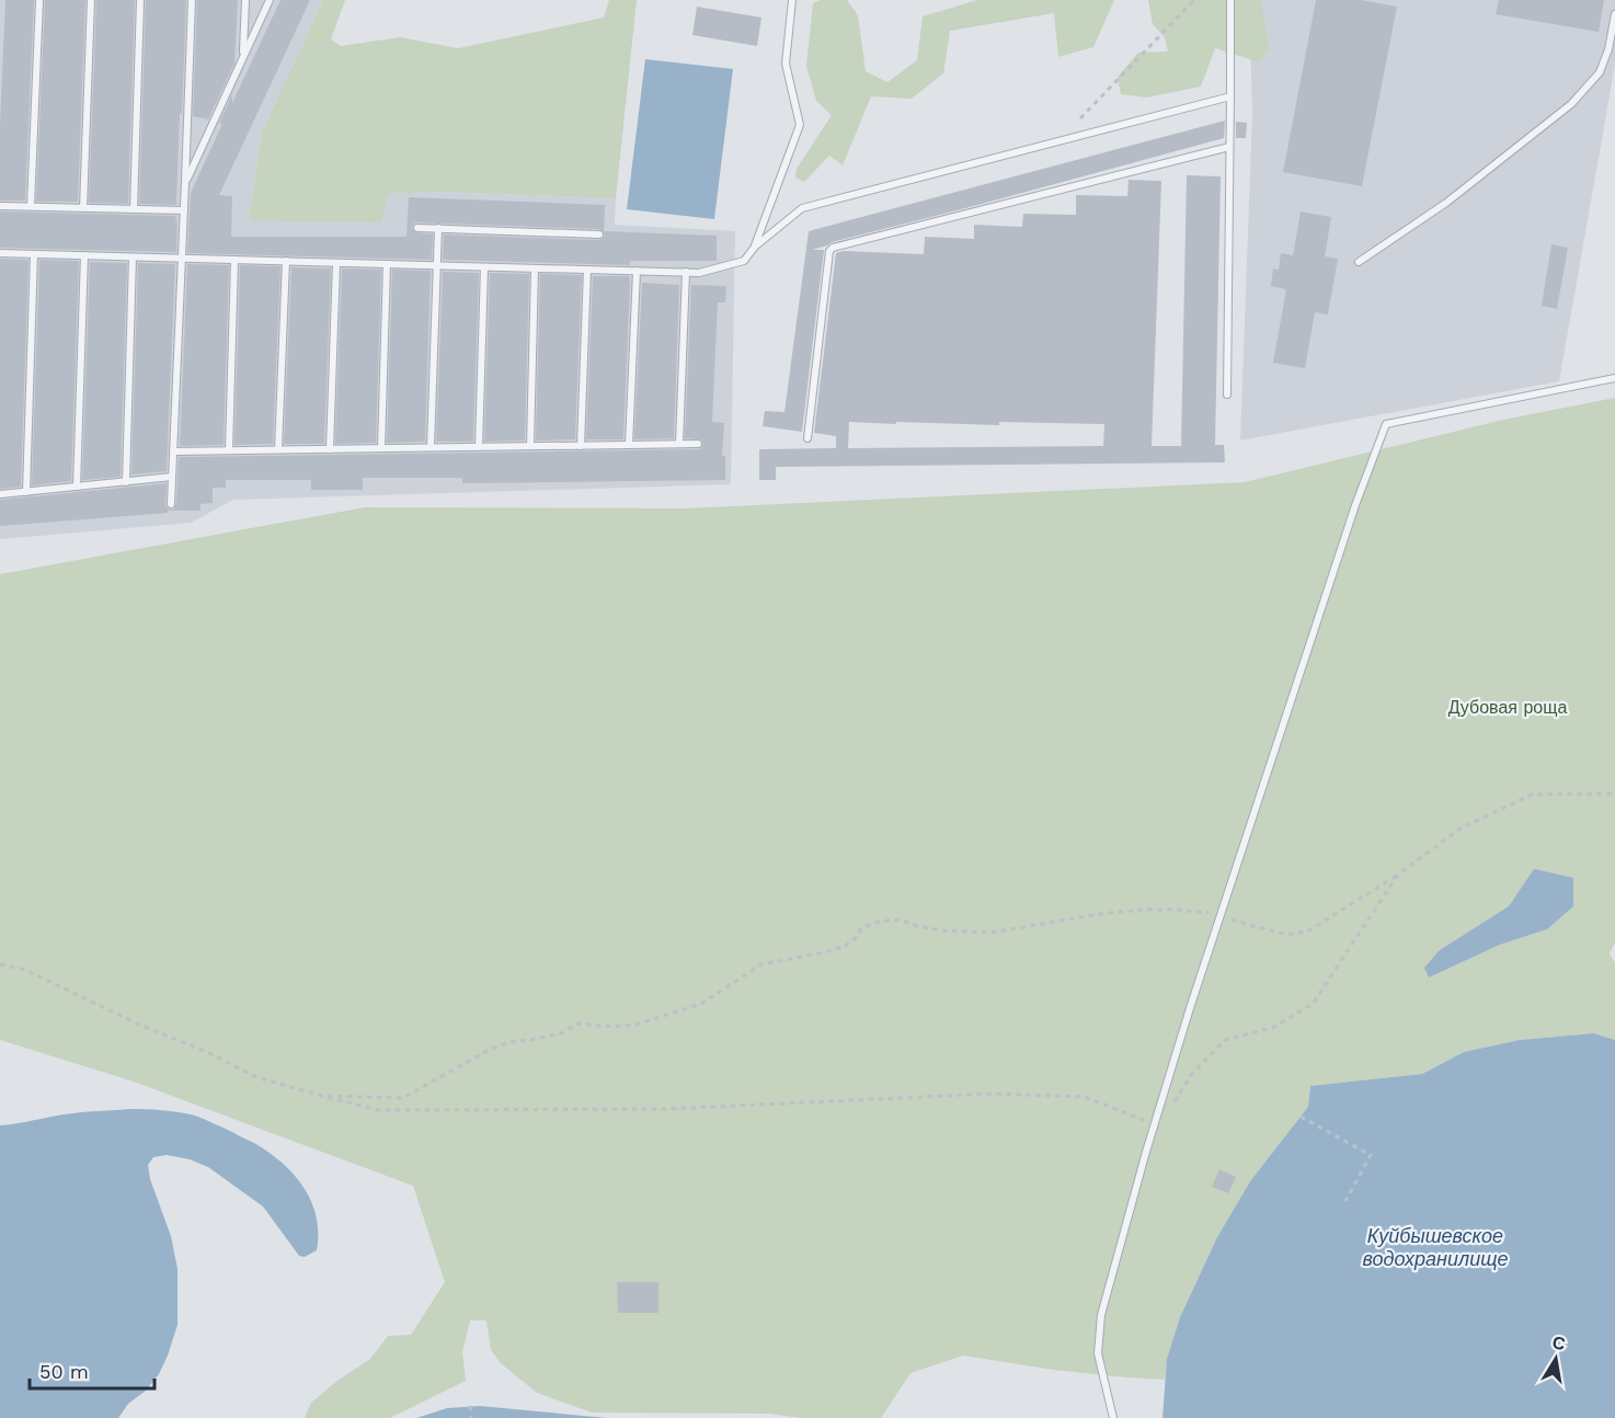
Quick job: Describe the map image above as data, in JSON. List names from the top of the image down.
{
  "water": ["Куйбышевское водохранилище"],
  "parks": ["Дубовая роща"],
  "scale_bar": "50 m",
  "north": "top"
}
